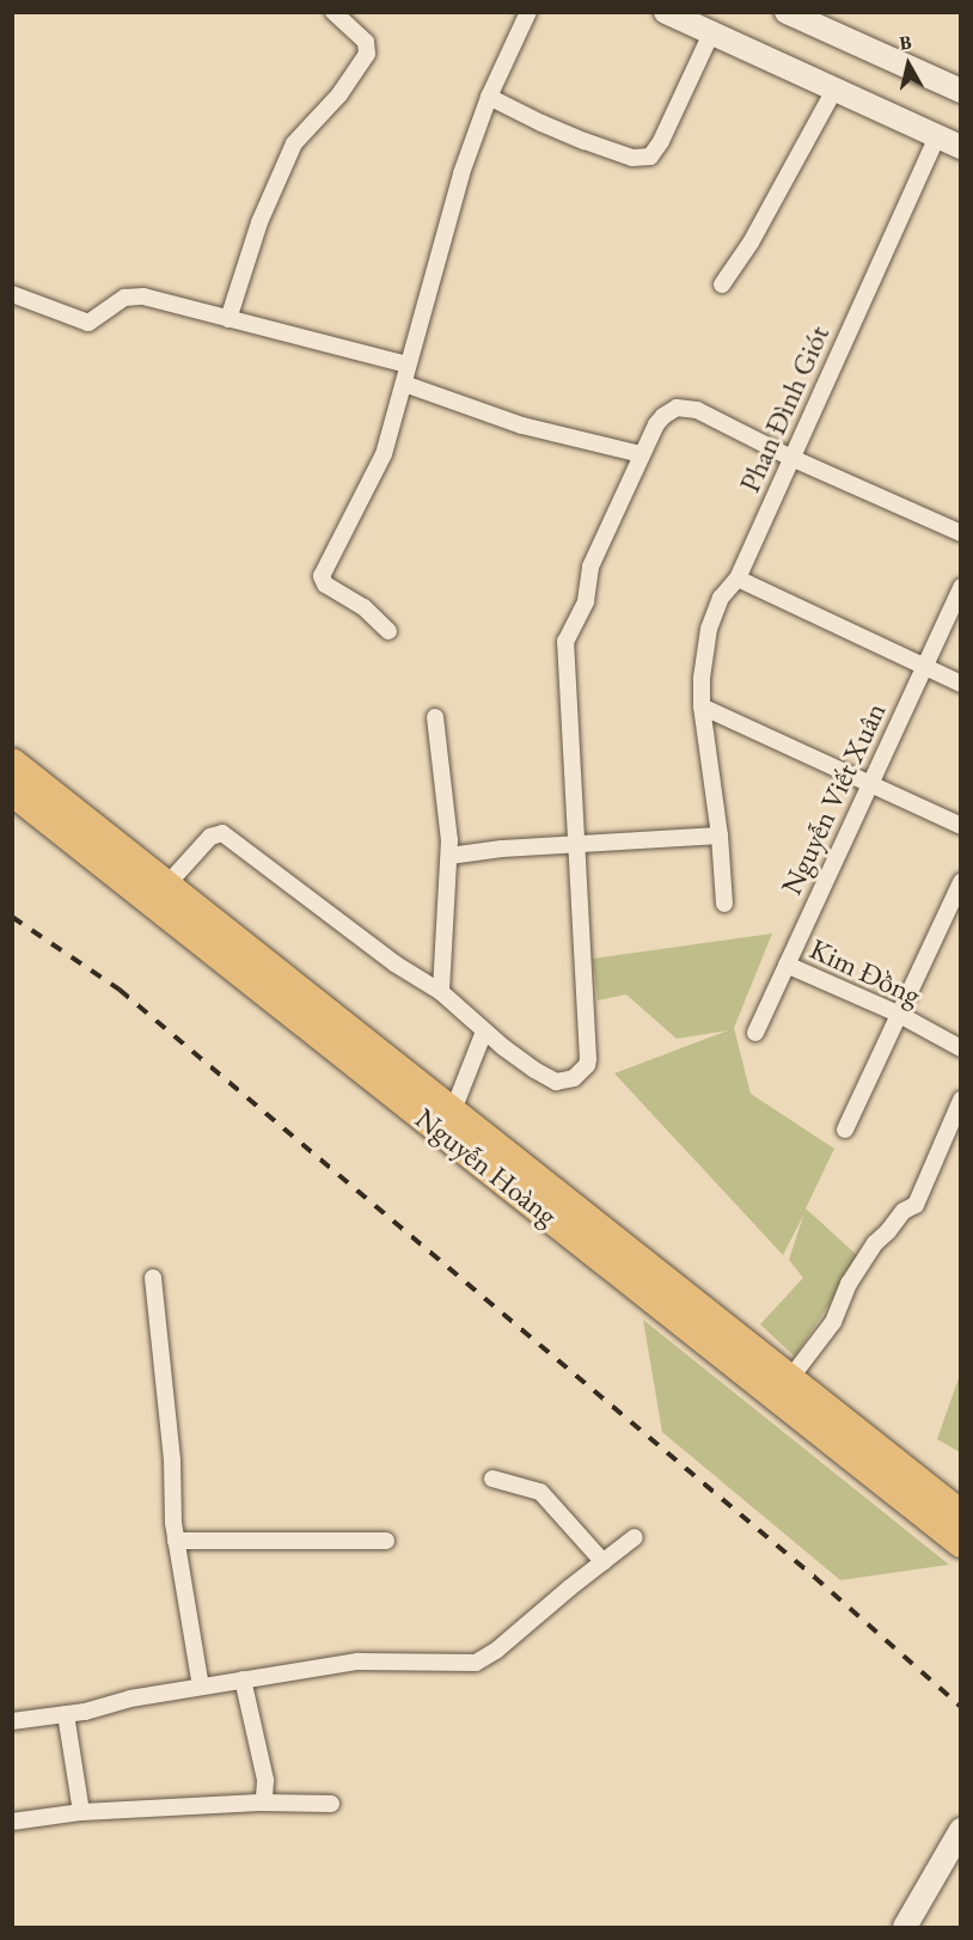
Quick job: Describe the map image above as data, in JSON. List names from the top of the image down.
{
  "streets": {
    "highway": ["Nguyễn Hoàng"],
    "street": ["Phan Đình Giót", "Nguyễn Viết Xuân", "Kim Đồng"]
  },
  "crossings": [
    ["Nguyễn Viết Xuân", "Kim Đồng"]
  ],
  "north": "top"
}
